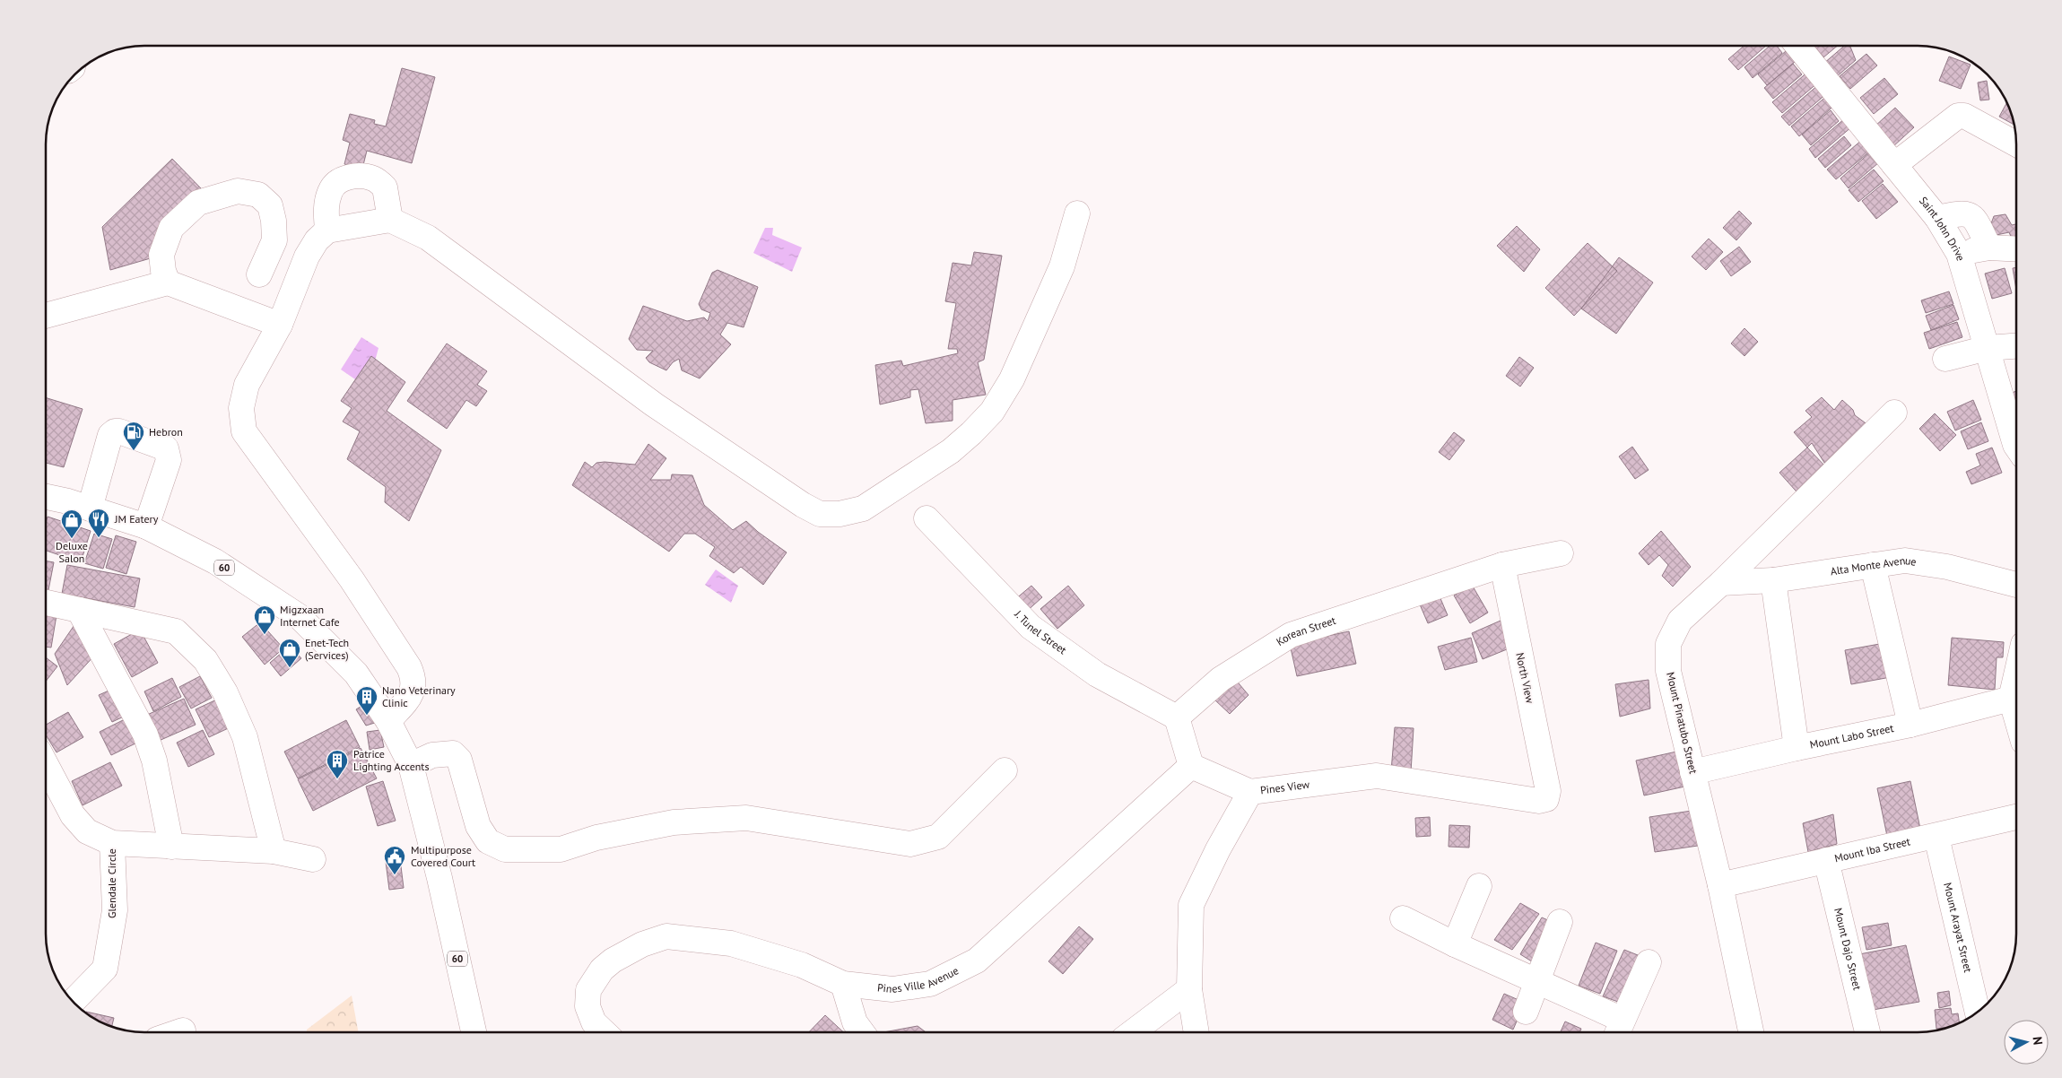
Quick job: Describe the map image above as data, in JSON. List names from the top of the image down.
{
  "streets": {
    "street": [
      "Saint John Drive",
      "60",
      "Alta Monte Avenue",
      "J. Tunel Street",
      "Korean Street",
      "North View",
      "Mount Pinatubo Street",
      "Mount Labo Street",
      "Pines View",
      "Mount Iba Street",
      "Glendale Circle",
      "Mount Arayat Street",
      "Mount Dajo Street",
      "Pines Ville Avenue"
    ]
  },
  "crossings": [
    ["Alta Monte Avenue", "Mount Pinatubo Street"],
    ["J. Tunel Street", "Korean Street"],
    ["Korean Street", "North View"],
    ["North View", "Pines View"],
    ["Mount Pinatubo Street", "Mount Labo Street"],
    ["Mount Pinatubo Street", "Mount Iba Street"],
    ["Mount Iba Street", "Mount Arayat Street"],
    ["Mount Iba Street", "Mount Dajo Street"]
  ],
  "places": {
    "fuel station": ["Hebron"],
    "restaurant": ["JM Eatery"],
    "shop": ["Deluxe Salon", "Migzxaan Internet Cafe", "Enet-Tech (Services)"],
    "building": ["Nano Veterinary Clinic", "Patrice Lighting Accents"],
    "public building": ["Multipurpose Covered Court"]
  },
  "north": "right"
}
